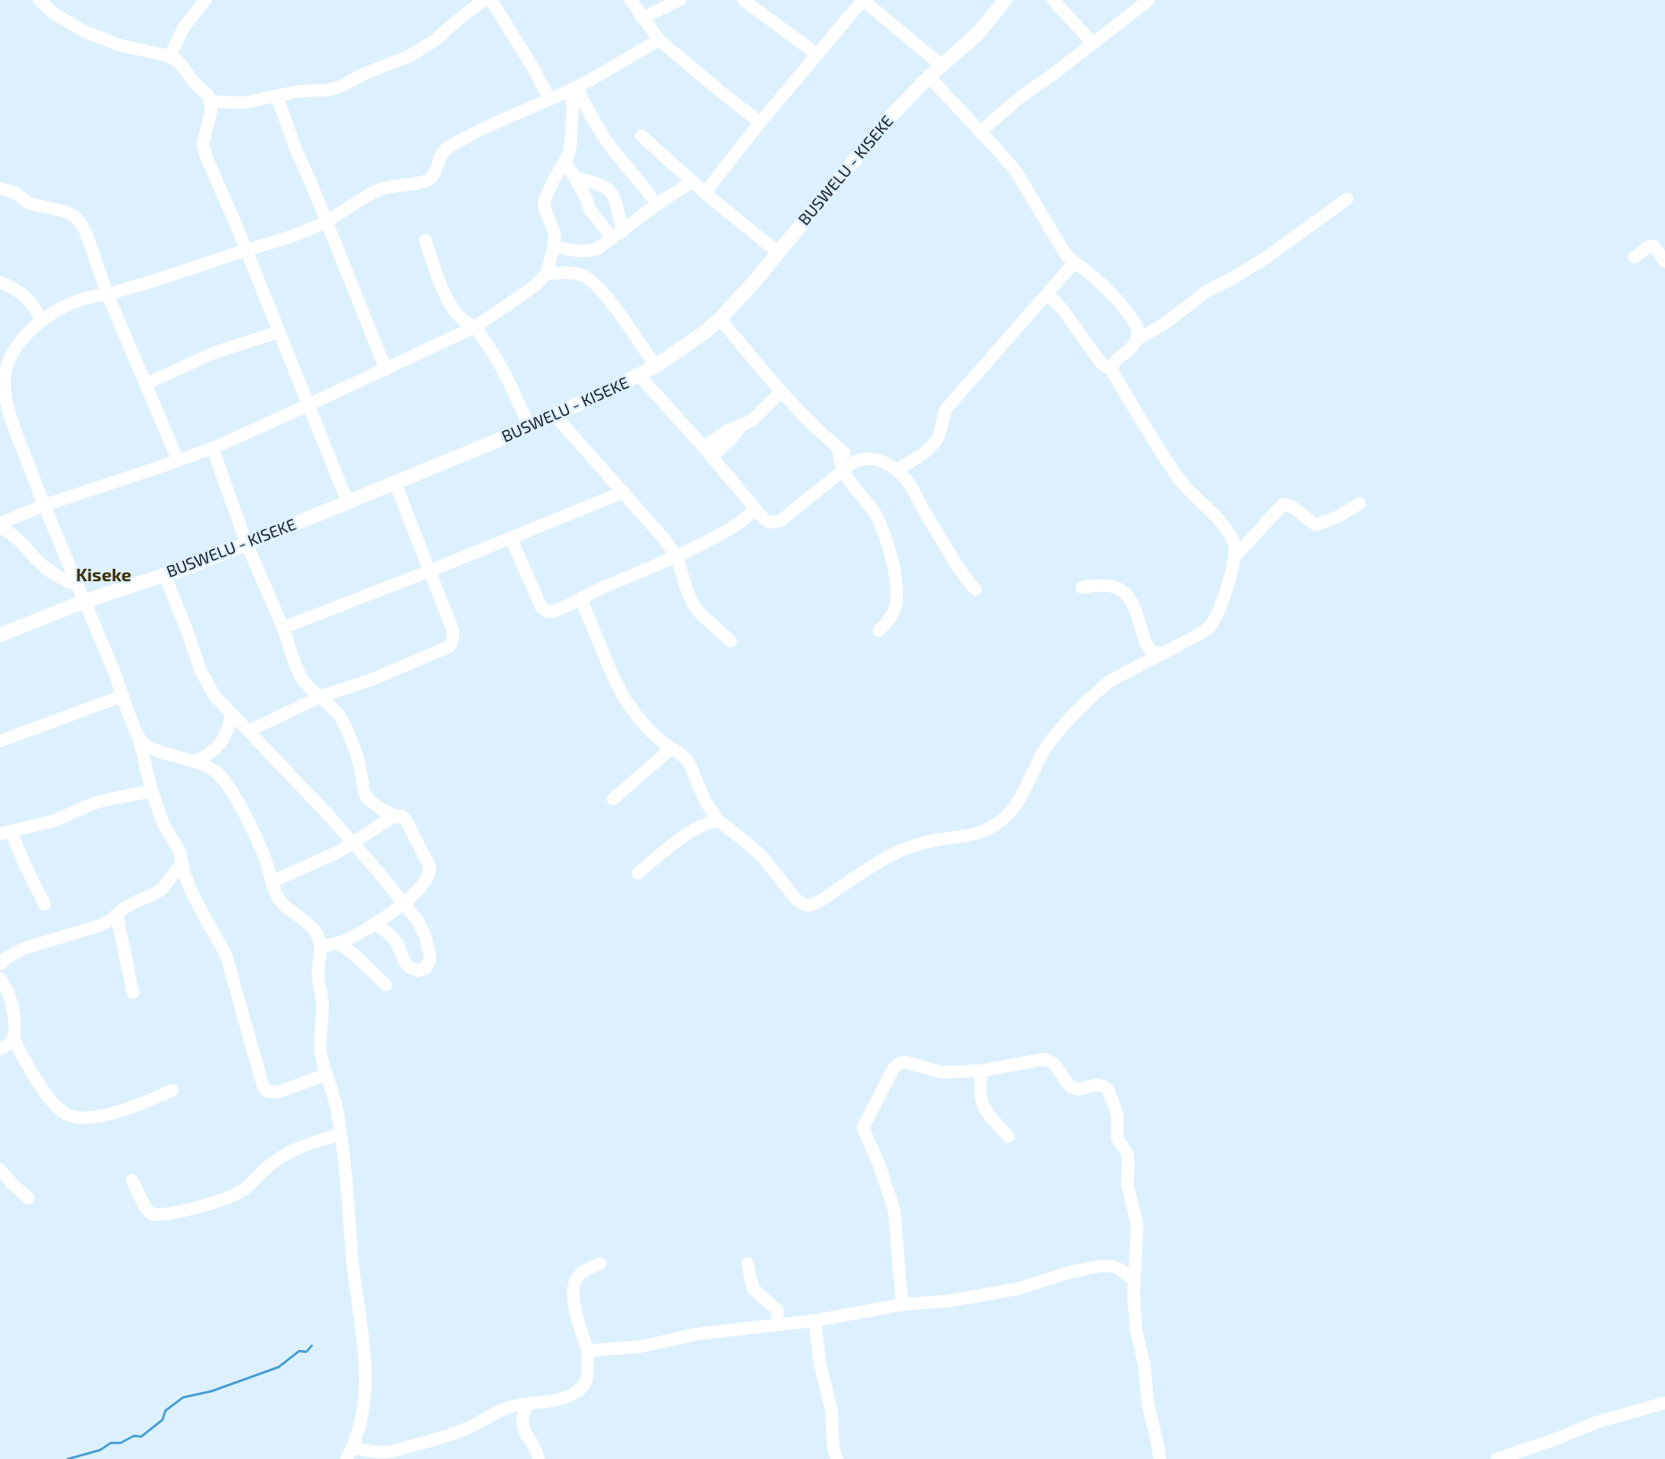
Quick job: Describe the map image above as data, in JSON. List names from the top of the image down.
{
  "streets": {
    "main road": ["BUSWELU - KISEKE"]
  },
  "districts": ["Kiseke"]
}
